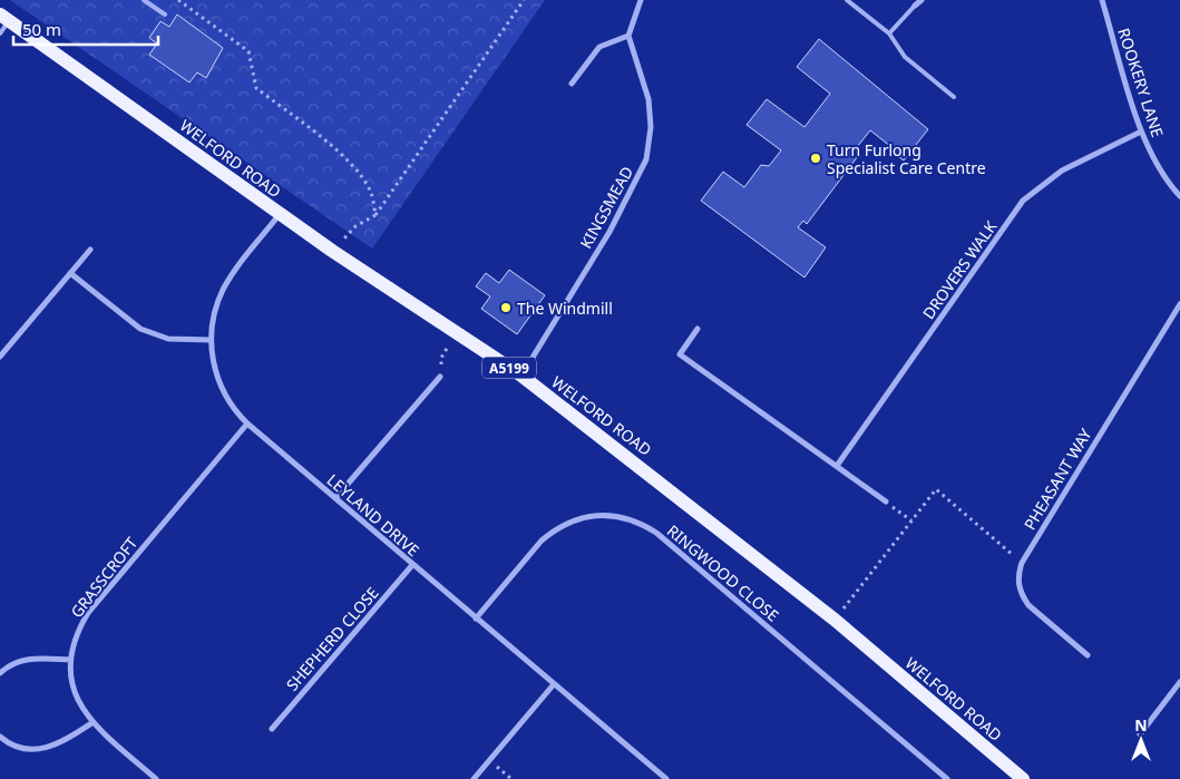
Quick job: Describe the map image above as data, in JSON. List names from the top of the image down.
{
  "streets": {
    "main road": ["WELFORD ROAD", "A5199"],
    "street": [
      "ROOKERY LANE",
      "KINGSMEAD",
      "DROVERS WALK",
      "PHEASANT WAY",
      "LEYLAND DRIVE",
      "RINGWOOD CLOSE",
      "GRASSCROFT",
      "SHEPHERD CLOSE"
    ]
  },
  "crossings": [
    ["ROOKERY LANE", "DROVERS WALK"],
    ["WELFORD ROAD", "KINGSMEAD"],
    ["WELFORD ROAD", "LEYLAND DRIVE"],
    ["LEYLAND DRIVE", "RINGWOOD CLOSE"],
    ["LEYLAND DRIVE", "GRASSCROFT"],
    ["LEYLAND DRIVE", "SHEPHERD CLOSE"]
  ],
  "places": ["Turn Furlong Specialist Care Centre", "The Windmill"],
  "scale_bar": "50 m",
  "north": "top"
}
